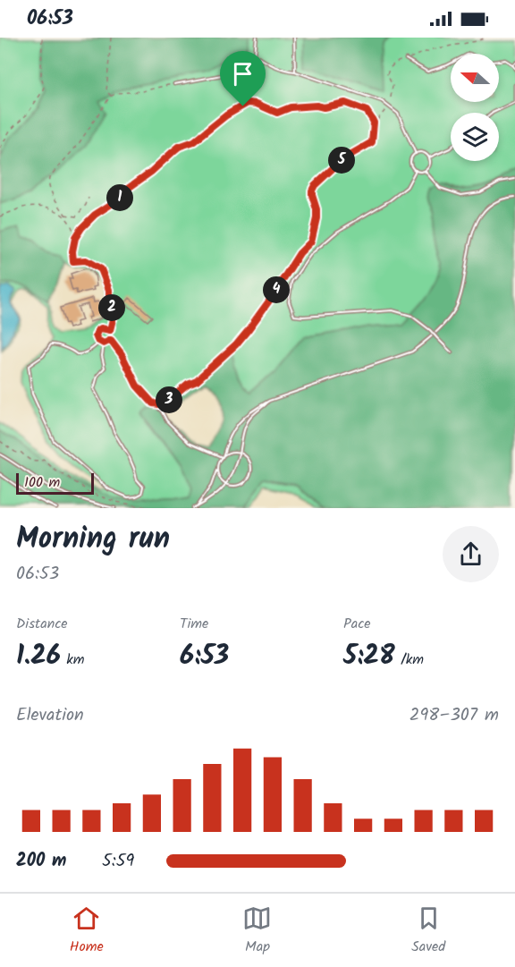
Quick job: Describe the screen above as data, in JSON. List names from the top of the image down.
{
  "scale_bar": "100 m",
  "north": "left",
  "page": {
    "status": "06:53",
    "pins": [
      "5",
      "1",
      "4",
      "2",
      "3"
    ],
    "scale": "100 m",
    "heading": ["Morning run", "06:53"],
    "stats": [
      ["Distance", "1.26 km"],
      ["Time", "6:53"],
      ["Pace", "5:28 /km"]
    ],
    "chart": ["Elevation", "298–307 m"],
    "list": [
      {
        "name": "200 m",
        "note": "5:59"
      }
    ],
    "tabs": ["Home", "Map", "Saved"]
  }
}
